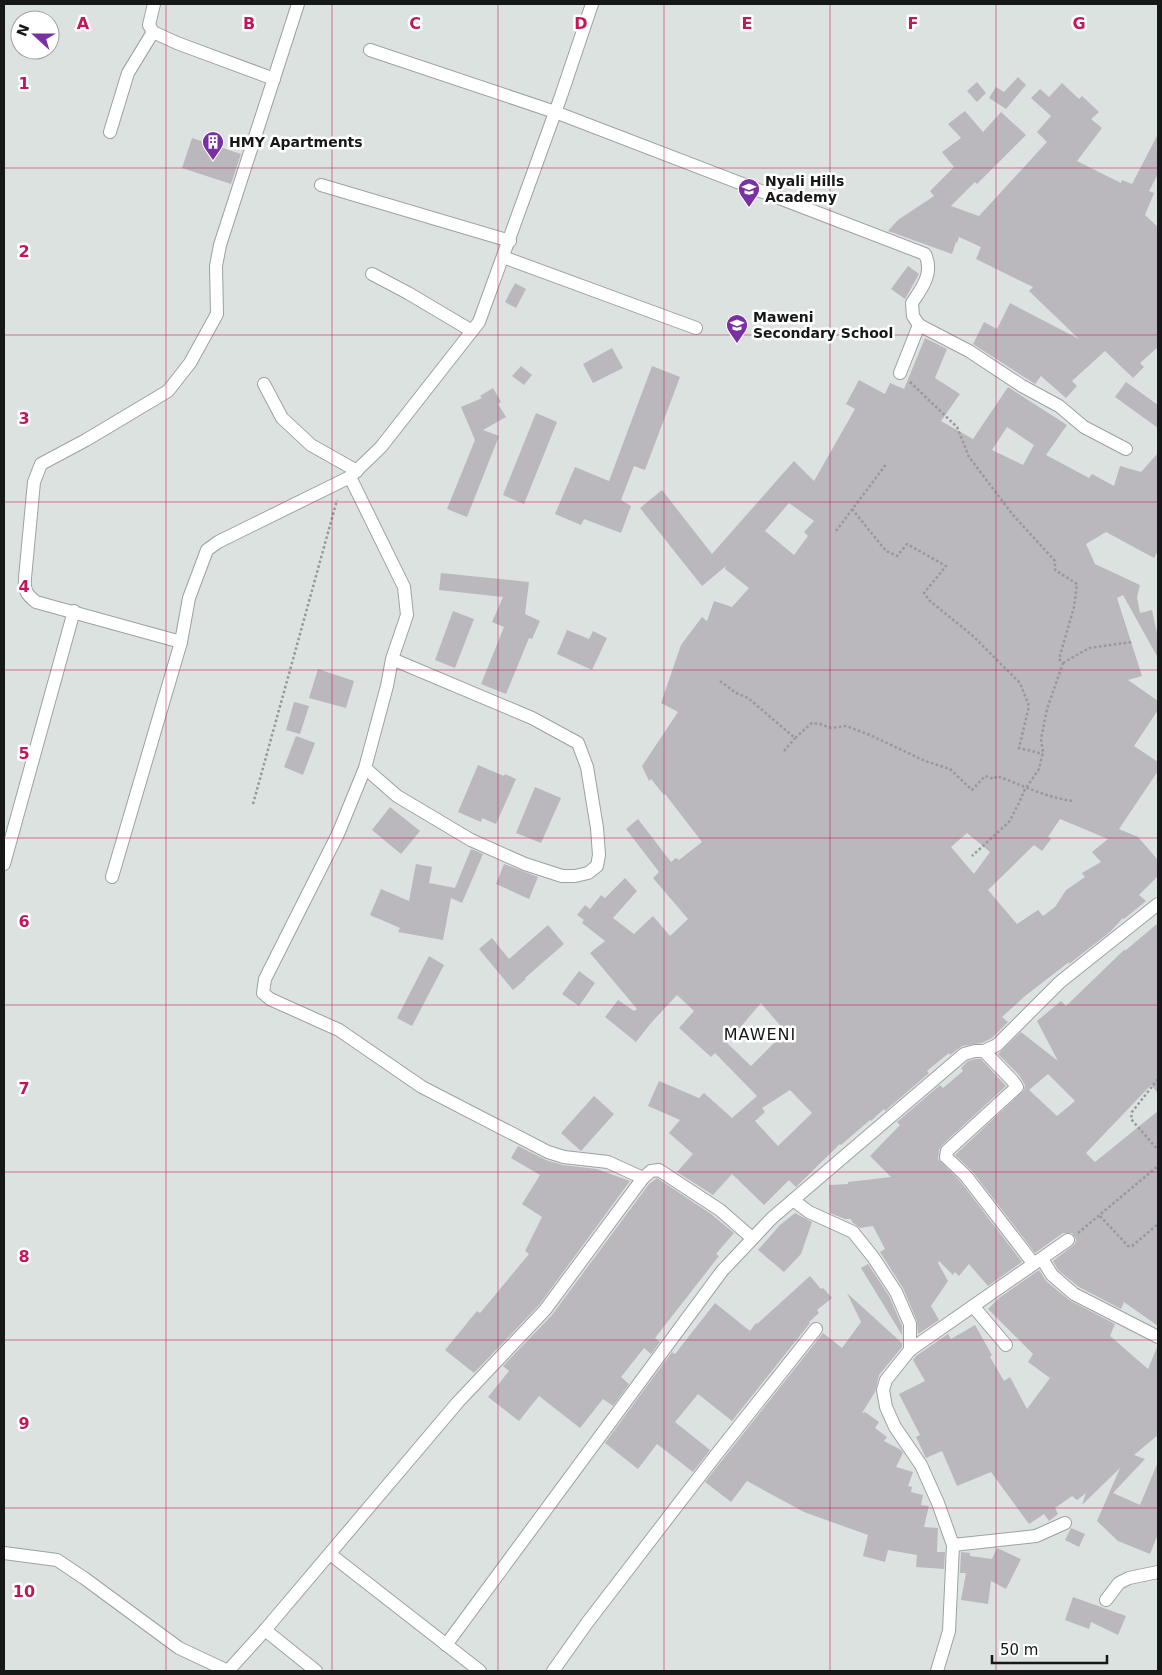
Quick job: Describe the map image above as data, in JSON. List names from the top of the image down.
{
  "districts": ["MAWENI"],
  "places": {
    "building": ["HMY Apartments"],
    "school or university": ["Nyali Hills Academy", "Maweni Secondary School"]
  },
  "scale_bar": "50 m",
  "north": "left",
  "grid": {
    "columns": [
      "A",
      "B",
      "C",
      "D",
      "E",
      "F",
      "G"
    ],
    "rows": [
      "1",
      "2",
      "3",
      "4",
      "5",
      "6",
      "7",
      "8",
      "9",
      "10"
    ]
  }
}
